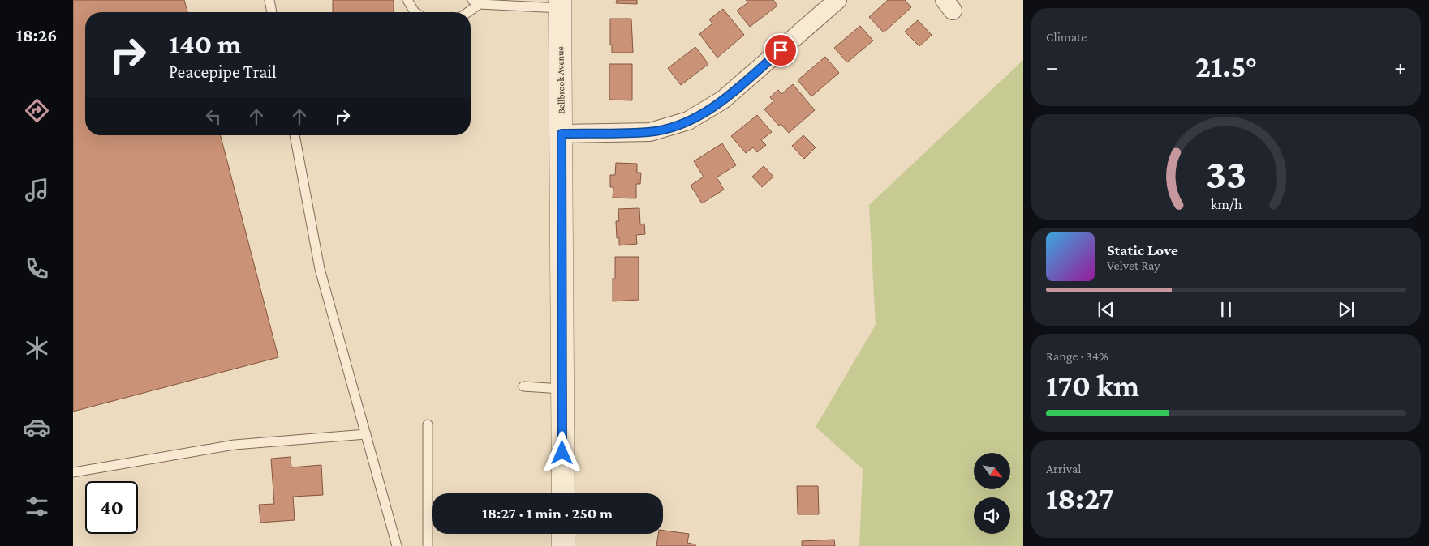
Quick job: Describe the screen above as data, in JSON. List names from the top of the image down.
{
  "streets": {
    "street": ["Bellbrook Avenue"]
  },
  "north": "bottom right",
  "page": {
    "tabs": "18:26",
    "tile": [
      "Climate",
      ["Range · 34%", "170 km"],
      ["Arrival", "18:27"]
    ],
    "turn": ["140 m", "Peacepipe Trail"],
    "heat": ["−", "21.5°", "+"],
    "song": ["Static Love", "Velvet Ray"],
    "limit": "40",
    "trip": "18:27 · 1 min · 250 m",
    "gauge": ["33", "km/h"]
  }
}
